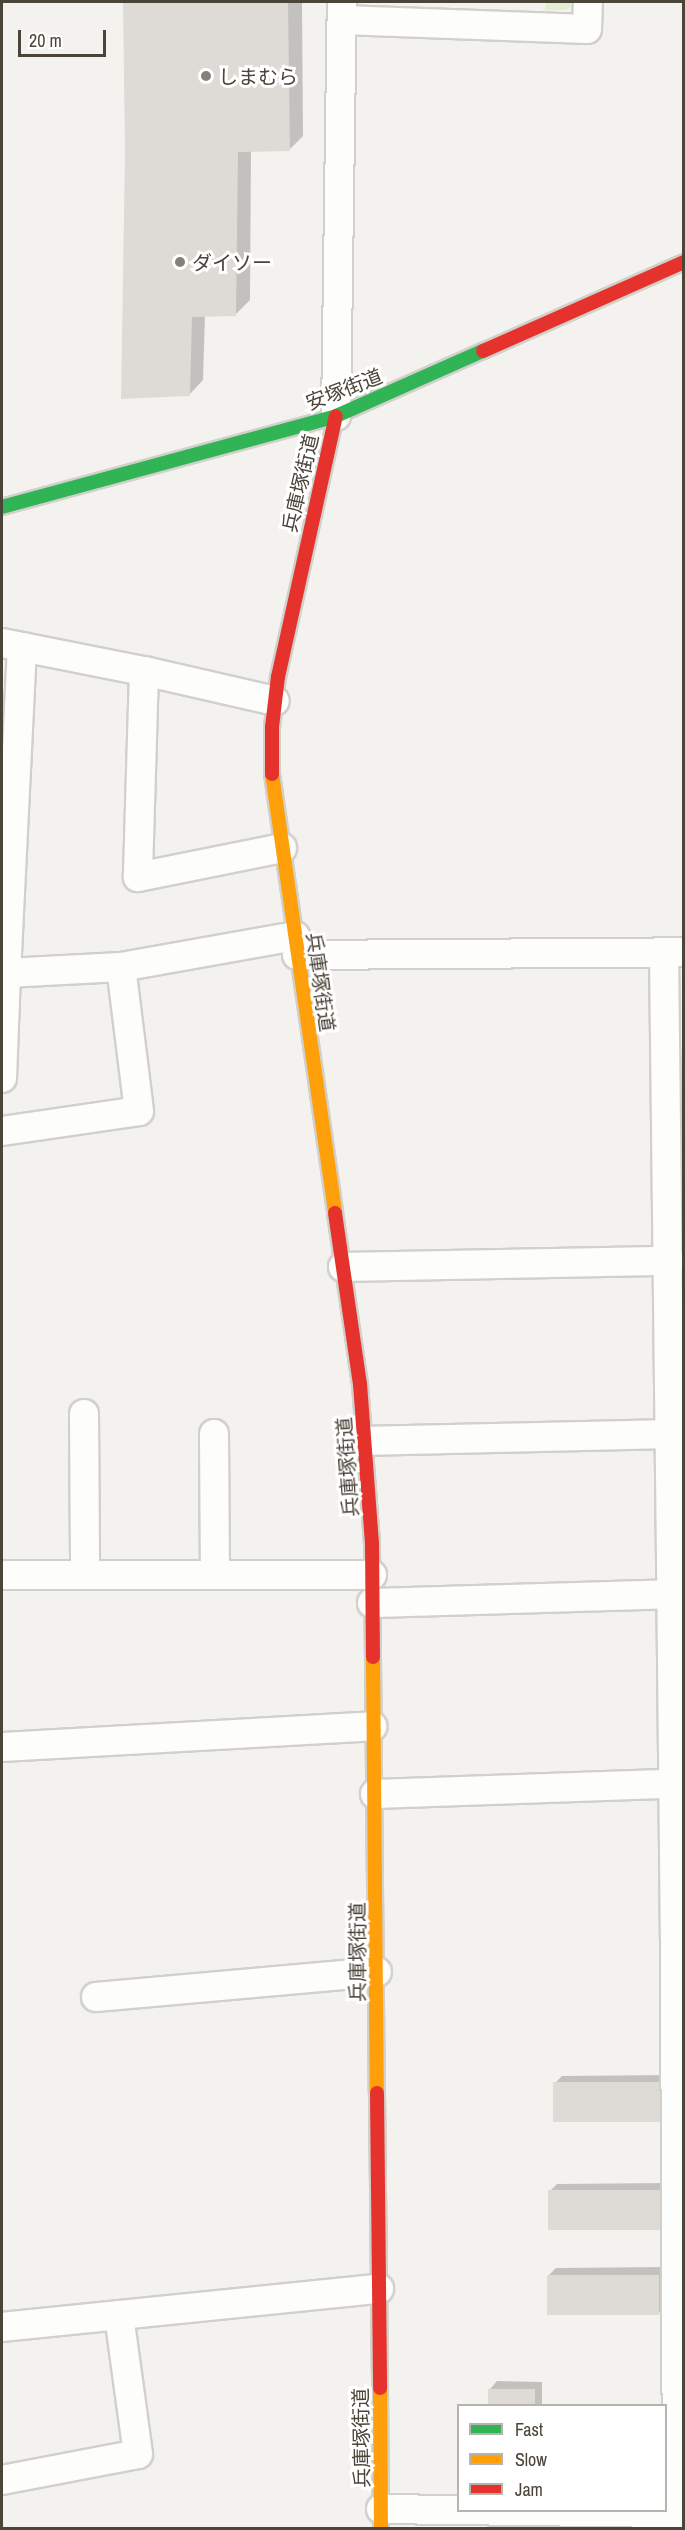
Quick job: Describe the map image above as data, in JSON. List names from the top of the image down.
{
  "streets": {
    "street": ["安塚街道", "兵庫塚街道"]
  },
  "crossings": [
    ["安塚街道", "兵庫塚街道"]
  ],
  "places": ["しまむら", "ダイソー"],
  "legend": ["Fast", "Slow", "Jam"],
  "scale_bar": "20 m"
}
